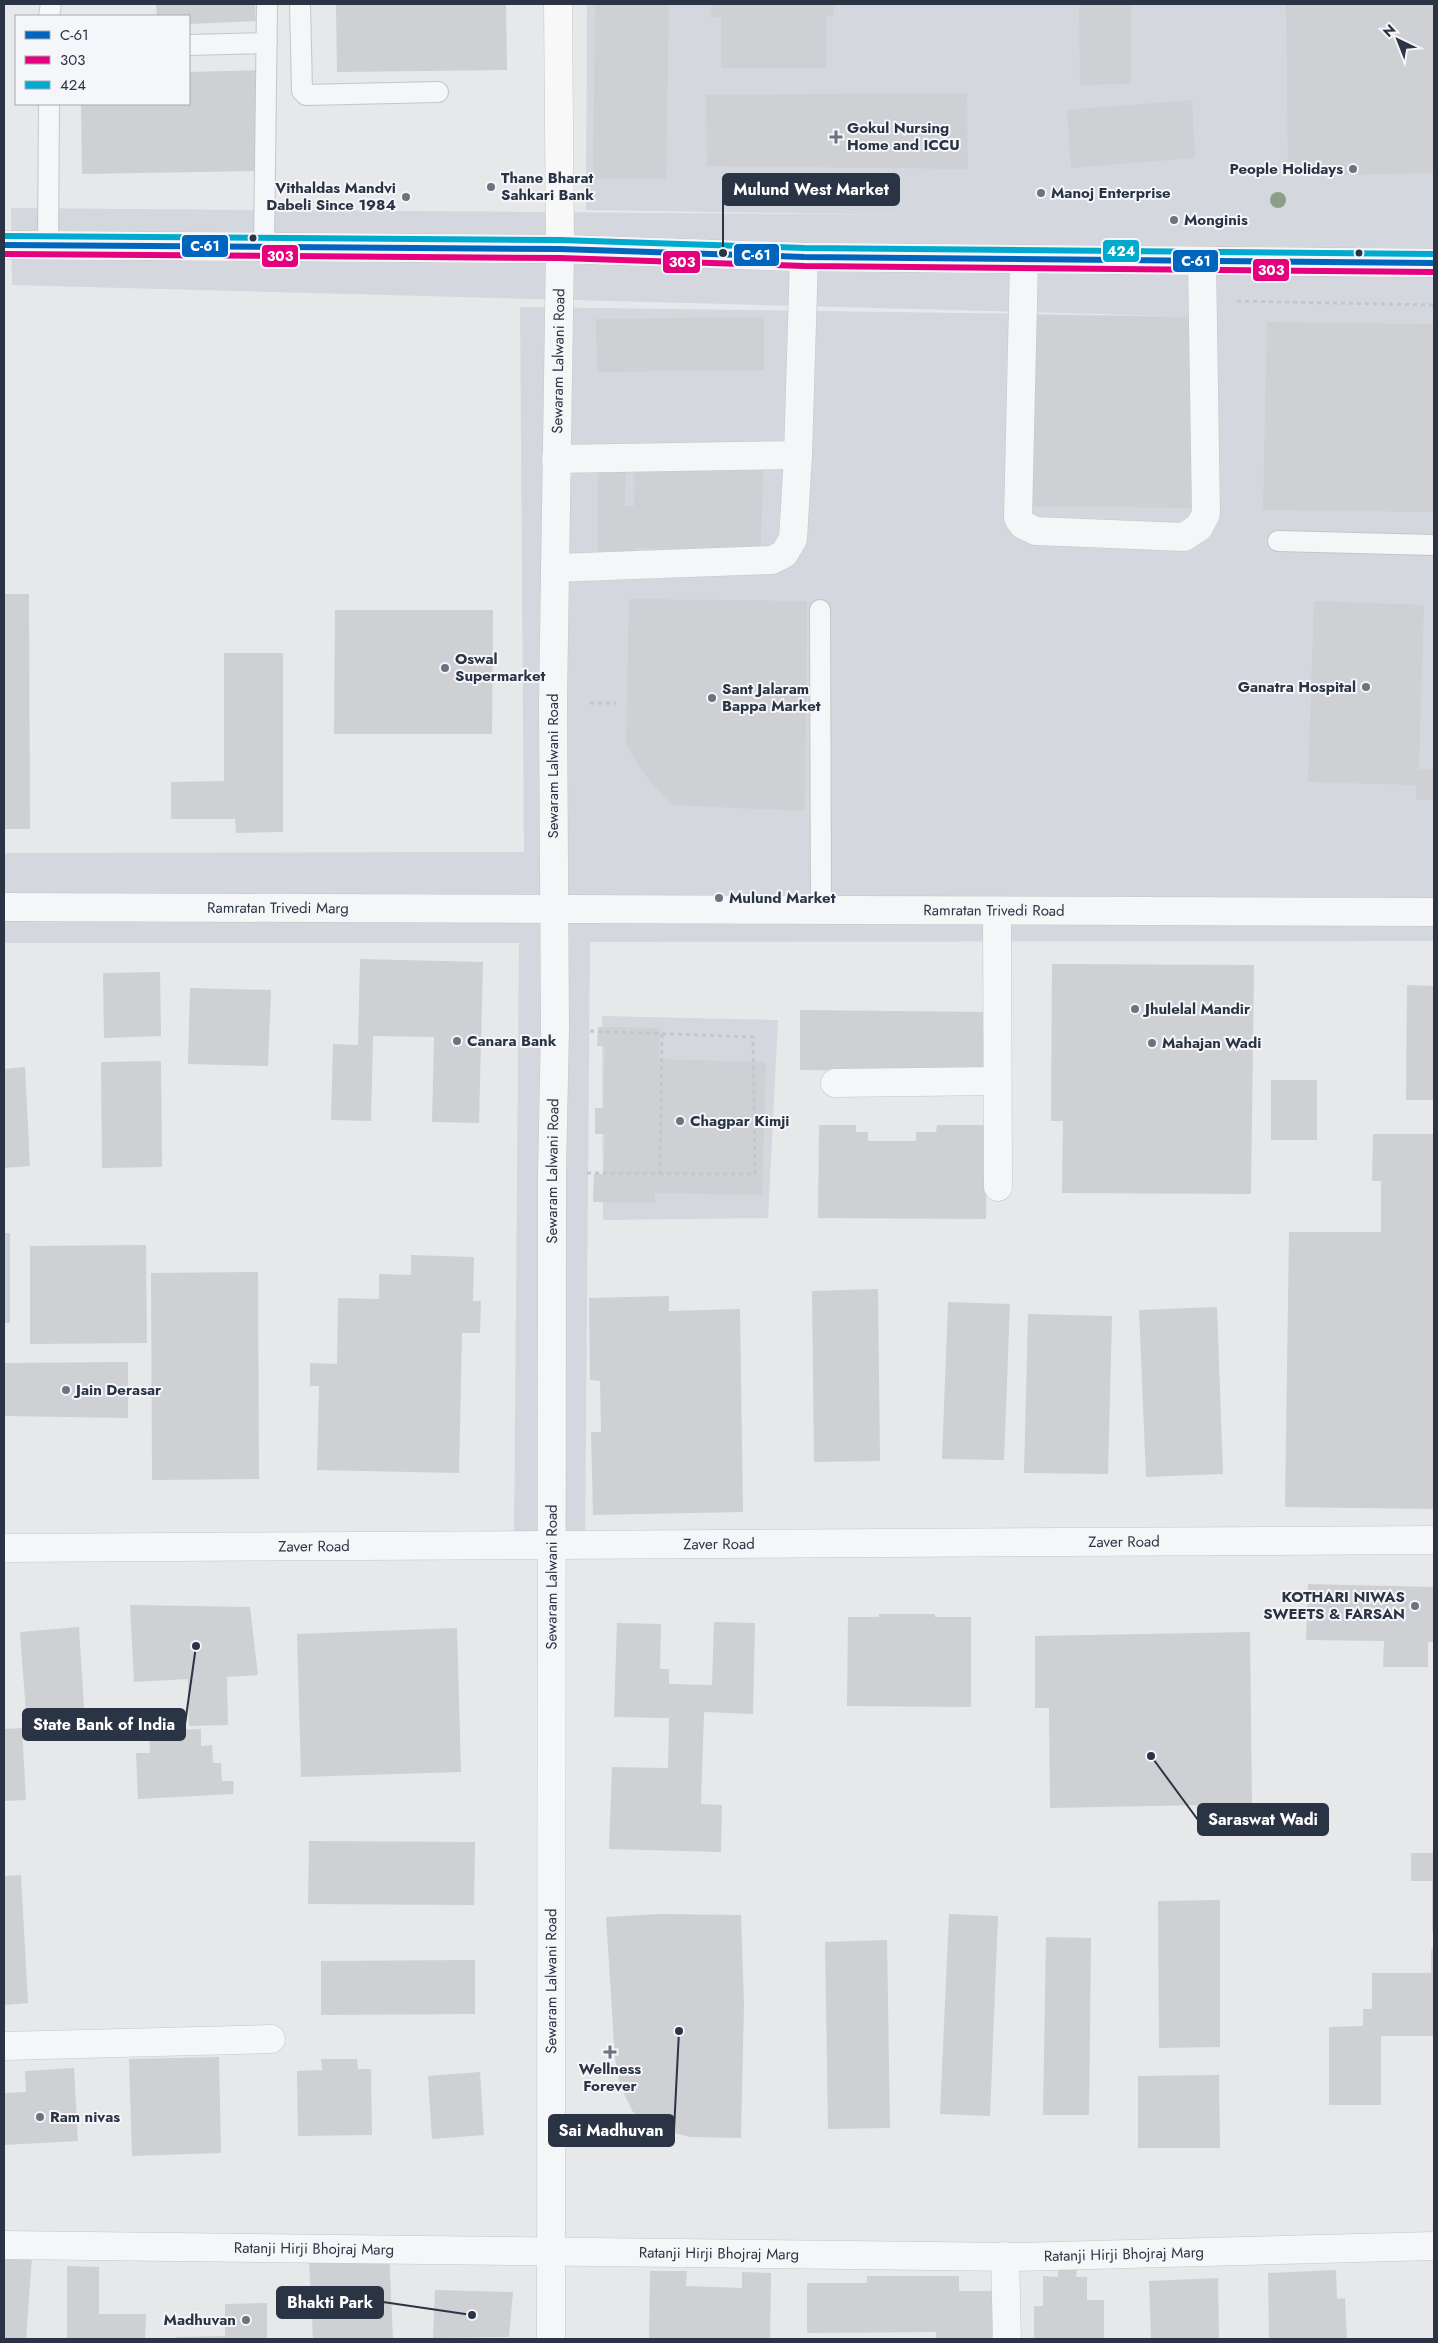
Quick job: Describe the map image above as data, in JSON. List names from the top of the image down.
{
  "streets": {
    "main road": ["Sewaram Lalwani Road"],
    "street": [
      "Ramratan Trivedi Marg",
      "Ramratan Trivedi Road",
      "Zaver Road",
      "Ratanji Hirji Bhojraj Marg"
    ]
  },
  "crossings": [
    ["Sewaram Lalwani Road", "Ramratan Trivedi Marg"],
    ["Sewaram Lalwani Road", "Ramratan Trivedi Road"],
    ["Sewaram Lalwani Road", "Zaver Road"],
    ["Sewaram Lalwani Road", "Ratanji Hirji Bhojraj Marg"],
    ["Ramratan Trivedi Marg", "Ramratan Trivedi Road"]
  ],
  "places": {
    "health": ["Gokul Nursing Home and ICCU", "Wellness Forever"],
    "other": [
      "People Holidays",
      "Thane Bharat Sahkari Bank",
      "Manoj Enterprise",
      "Vithaldas Mandvi Dabeli Since 1984",
      "Monginis",
      "Mulund West Market",
      "Oswal Supermarket",
      "Ganatra Hospital",
      "Sant Jalaram Bappa Market",
      "Mulund Market",
      "Jhulelal Mandir",
      "Canara Bank",
      "Mahajan Wadi",
      "Chagpar Kimji",
      "Jain Derasar",
      "KOTHARI NIWAS SWEETS & FARSAN",
      "State Bank of India",
      "Saraswat Wadi",
      "Sai Madhuvan",
      "Ram nivas",
      "Bhakti Park",
      "Madhuvan"
    ]
  },
  "lines": ["transit line 424", "transit line C-61", "transit line 303"],
  "legend": ["C-61", "303", "424"],
  "north": "top left"
}
